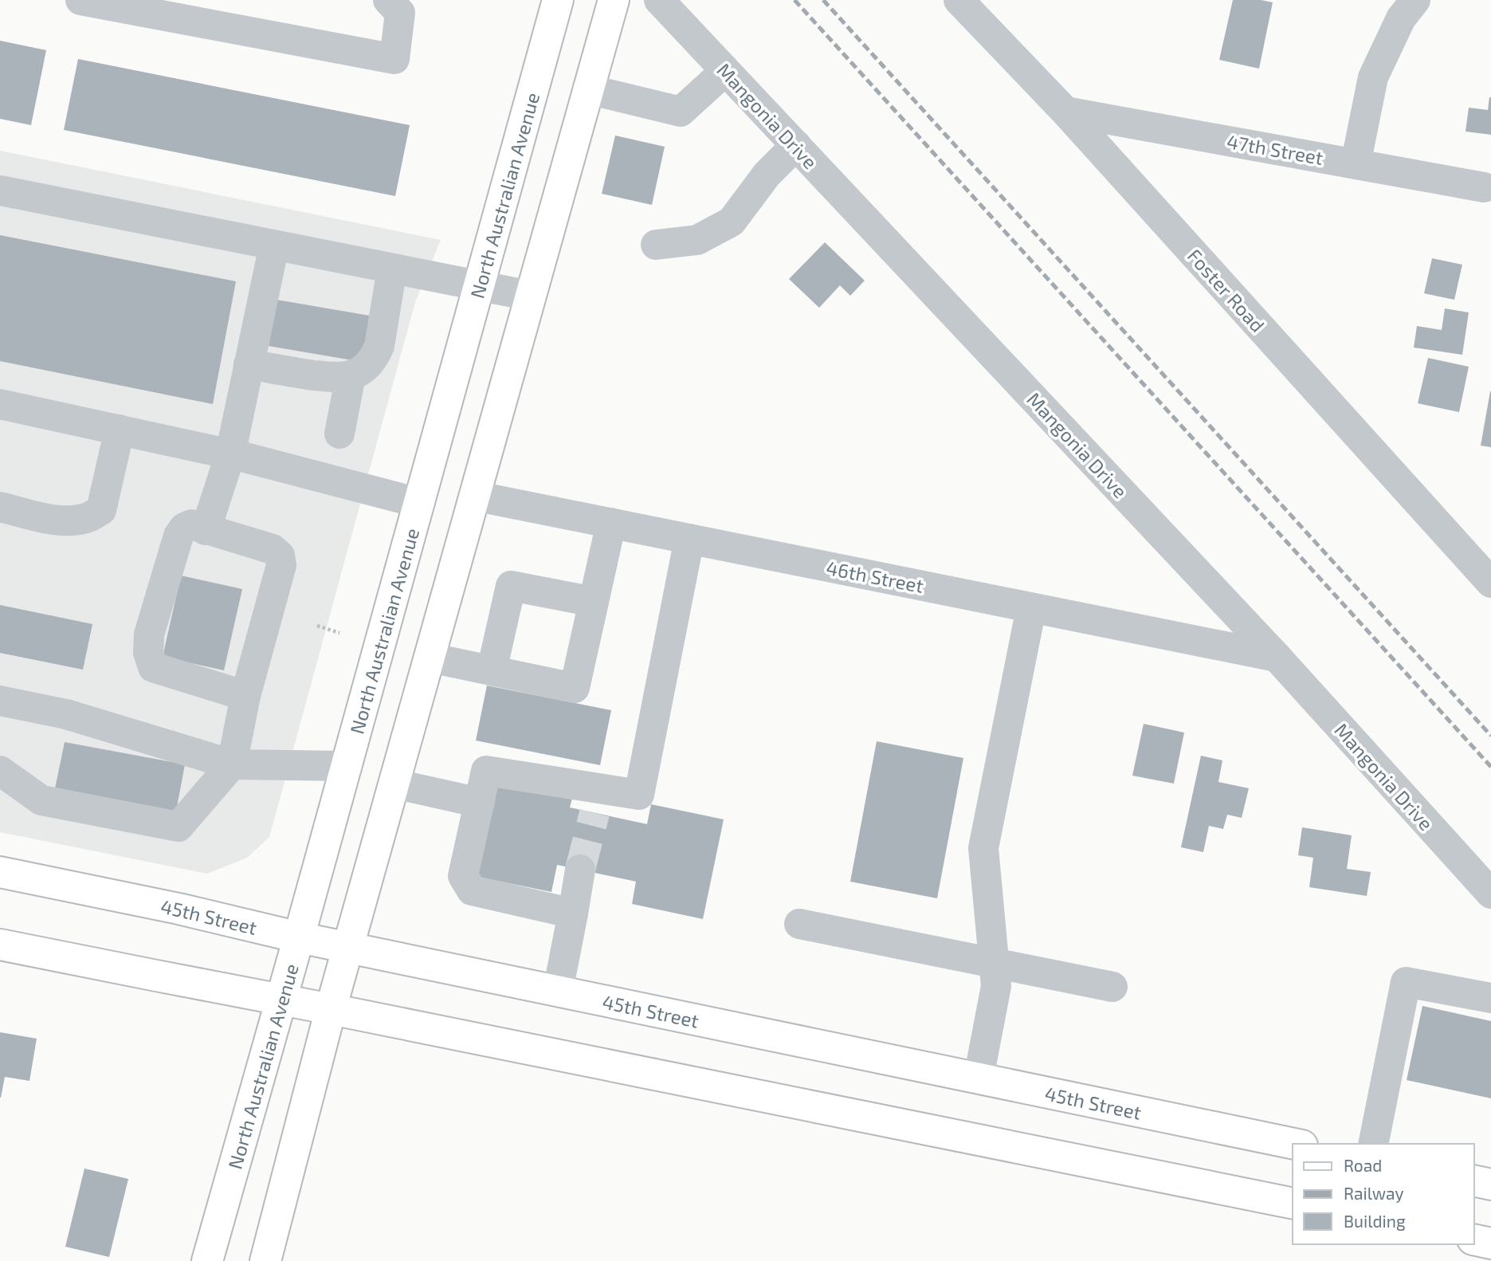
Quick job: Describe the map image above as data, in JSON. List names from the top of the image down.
{
  "streets": {
    "main road": ["North Australian Avenue", "45th Street"],
    "street": [
      "Mangonia Drive",
      "47th Street",
      "Foster Road",
      "46th Street"
    ]
  },
  "crossings": [
    ["Mangonia Drive", "46th Street"],
    ["47th Street", "Foster Road"],
    ["North Australian Avenue", "45th Street"]
  ],
  "legend": ["Road", "Railway", "Building"]
}
